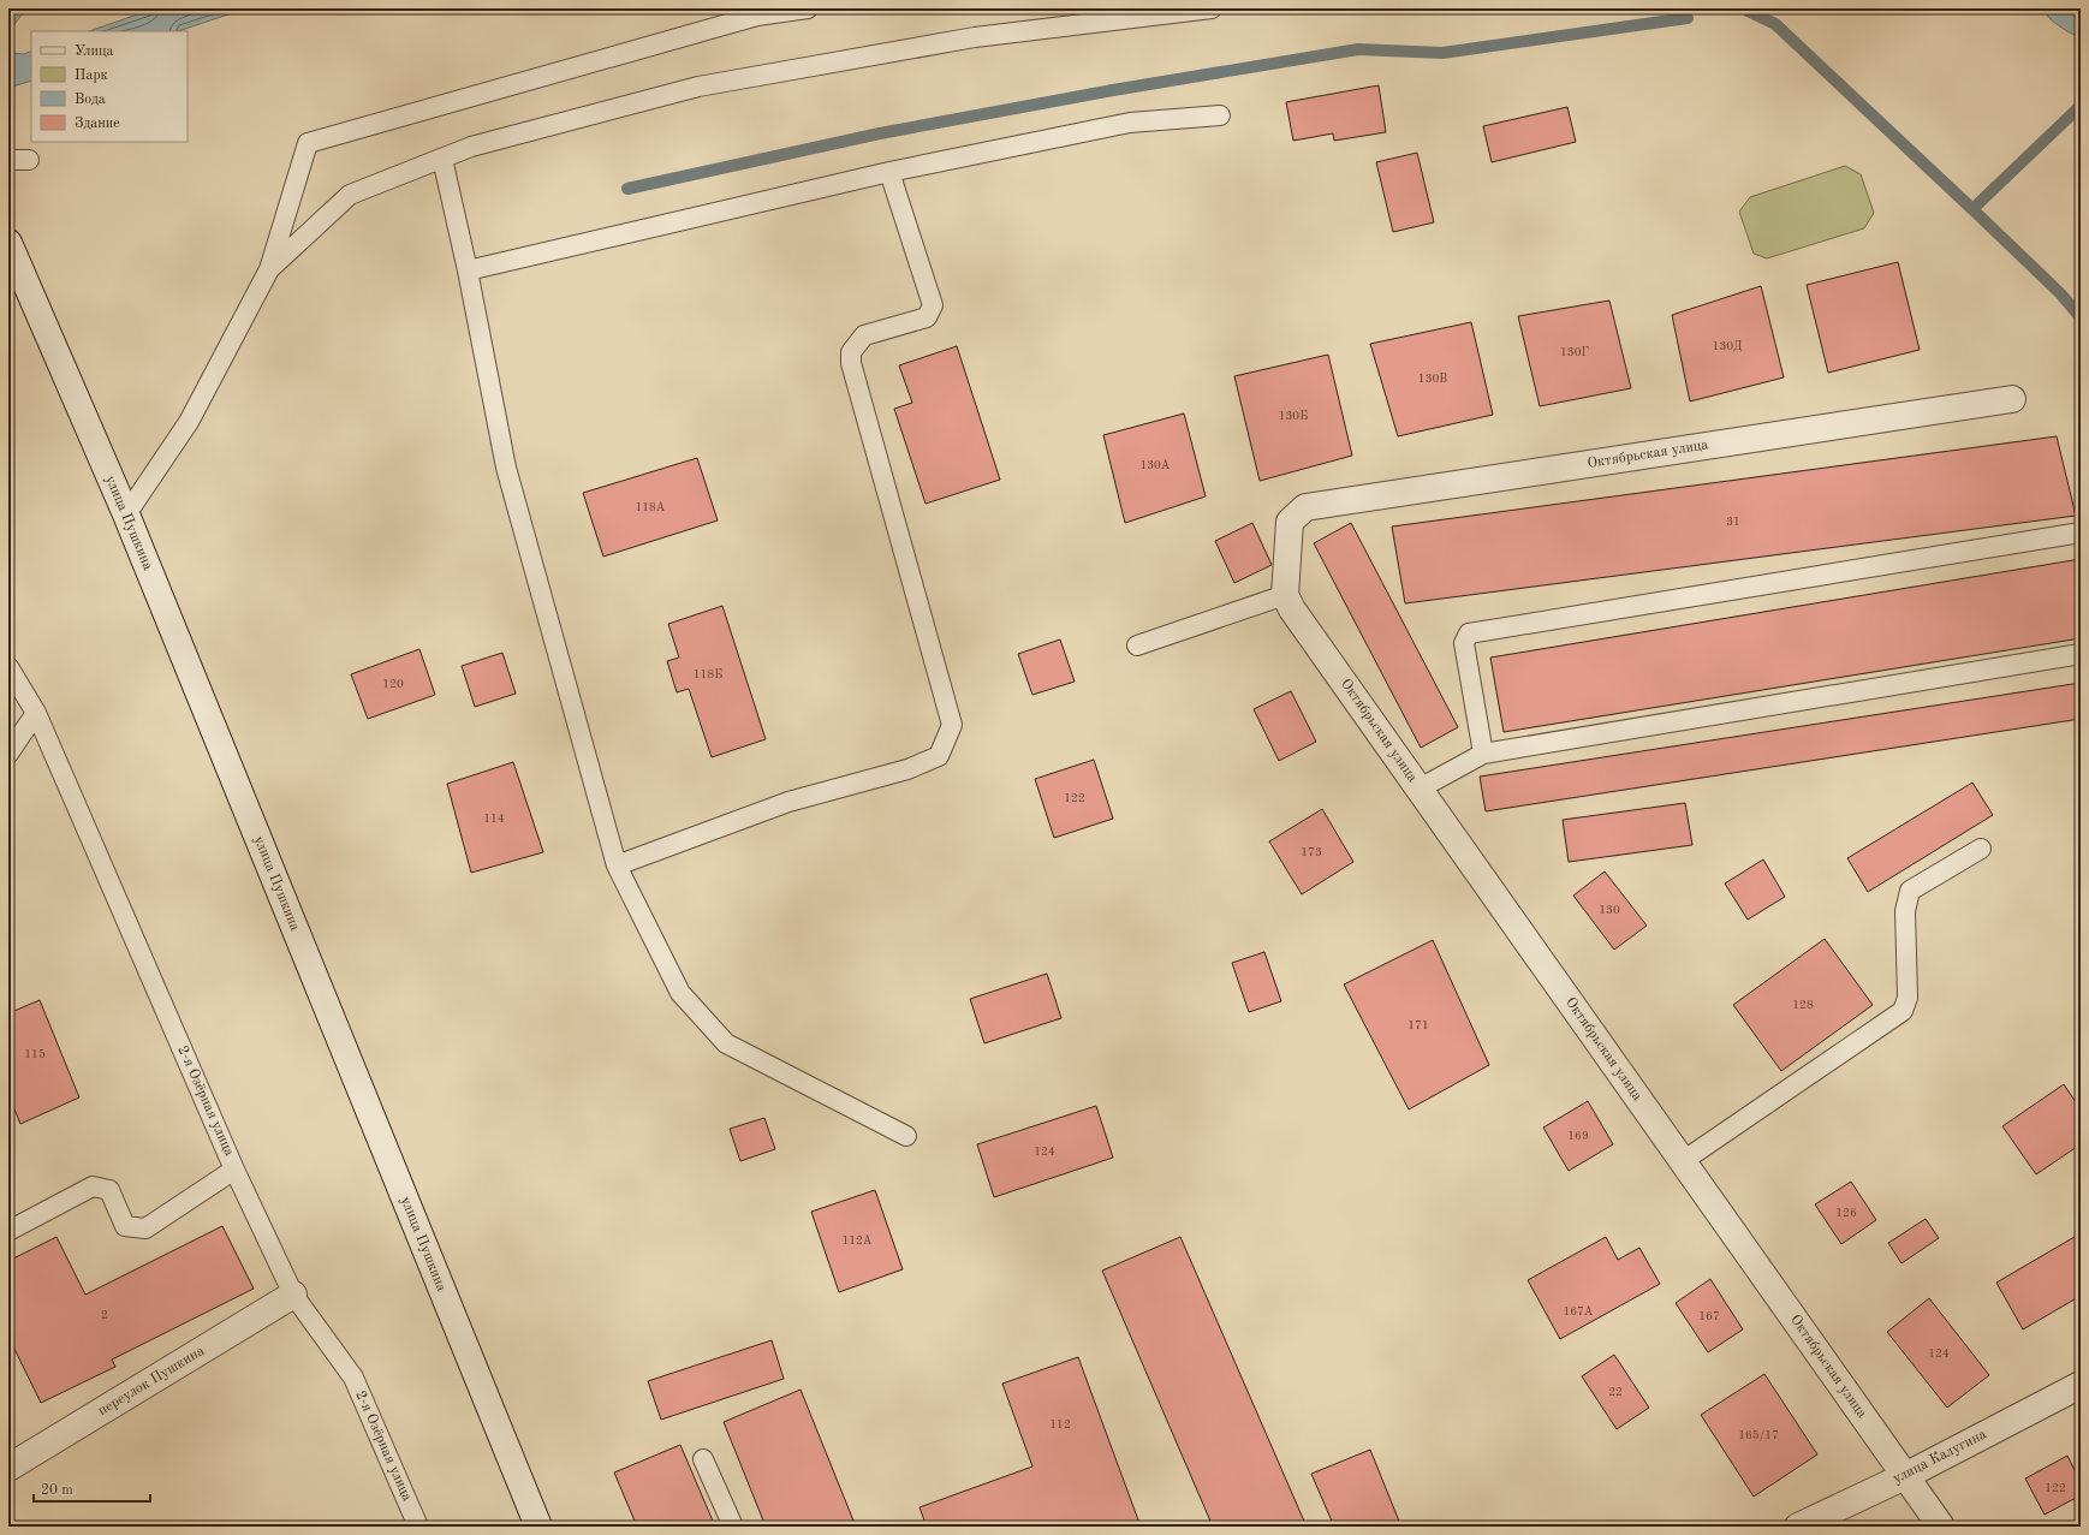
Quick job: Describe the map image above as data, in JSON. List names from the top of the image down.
{
  "streets": {
    "street": [
      "Октябрьская улица",
      "улица Пушкина",
      "переулок Пушкина",
      "улица Калугина"
    ],
    "lane": ["2-я Озёрная улица"]
  },
  "crossings": [
    ["Октябрьская улица", "улица Калугина"],
    ["2-я Озёрная улица", "переулок Пушкина"]
  ],
  "house_numbers": [
    "130Д",
    "130Г",
    "130В",
    "130Б",
    "130А",
    "118А",
    "31",
    "118Б",
    "120",
    "122",
    "114",
    "173",
    "130",
    "128",
    "171",
    "115",
    "169",
    "124",
    "126",
    "112А",
    "167А",
    "2",
    "167",
    "124",
    "22",
    "112",
    "165/17",
    "122"
  ],
  "legend": [
    "Улица",
    "Парк",
    "Вода",
    "Здание"
  ],
  "scale_bar": "20 m"
}
